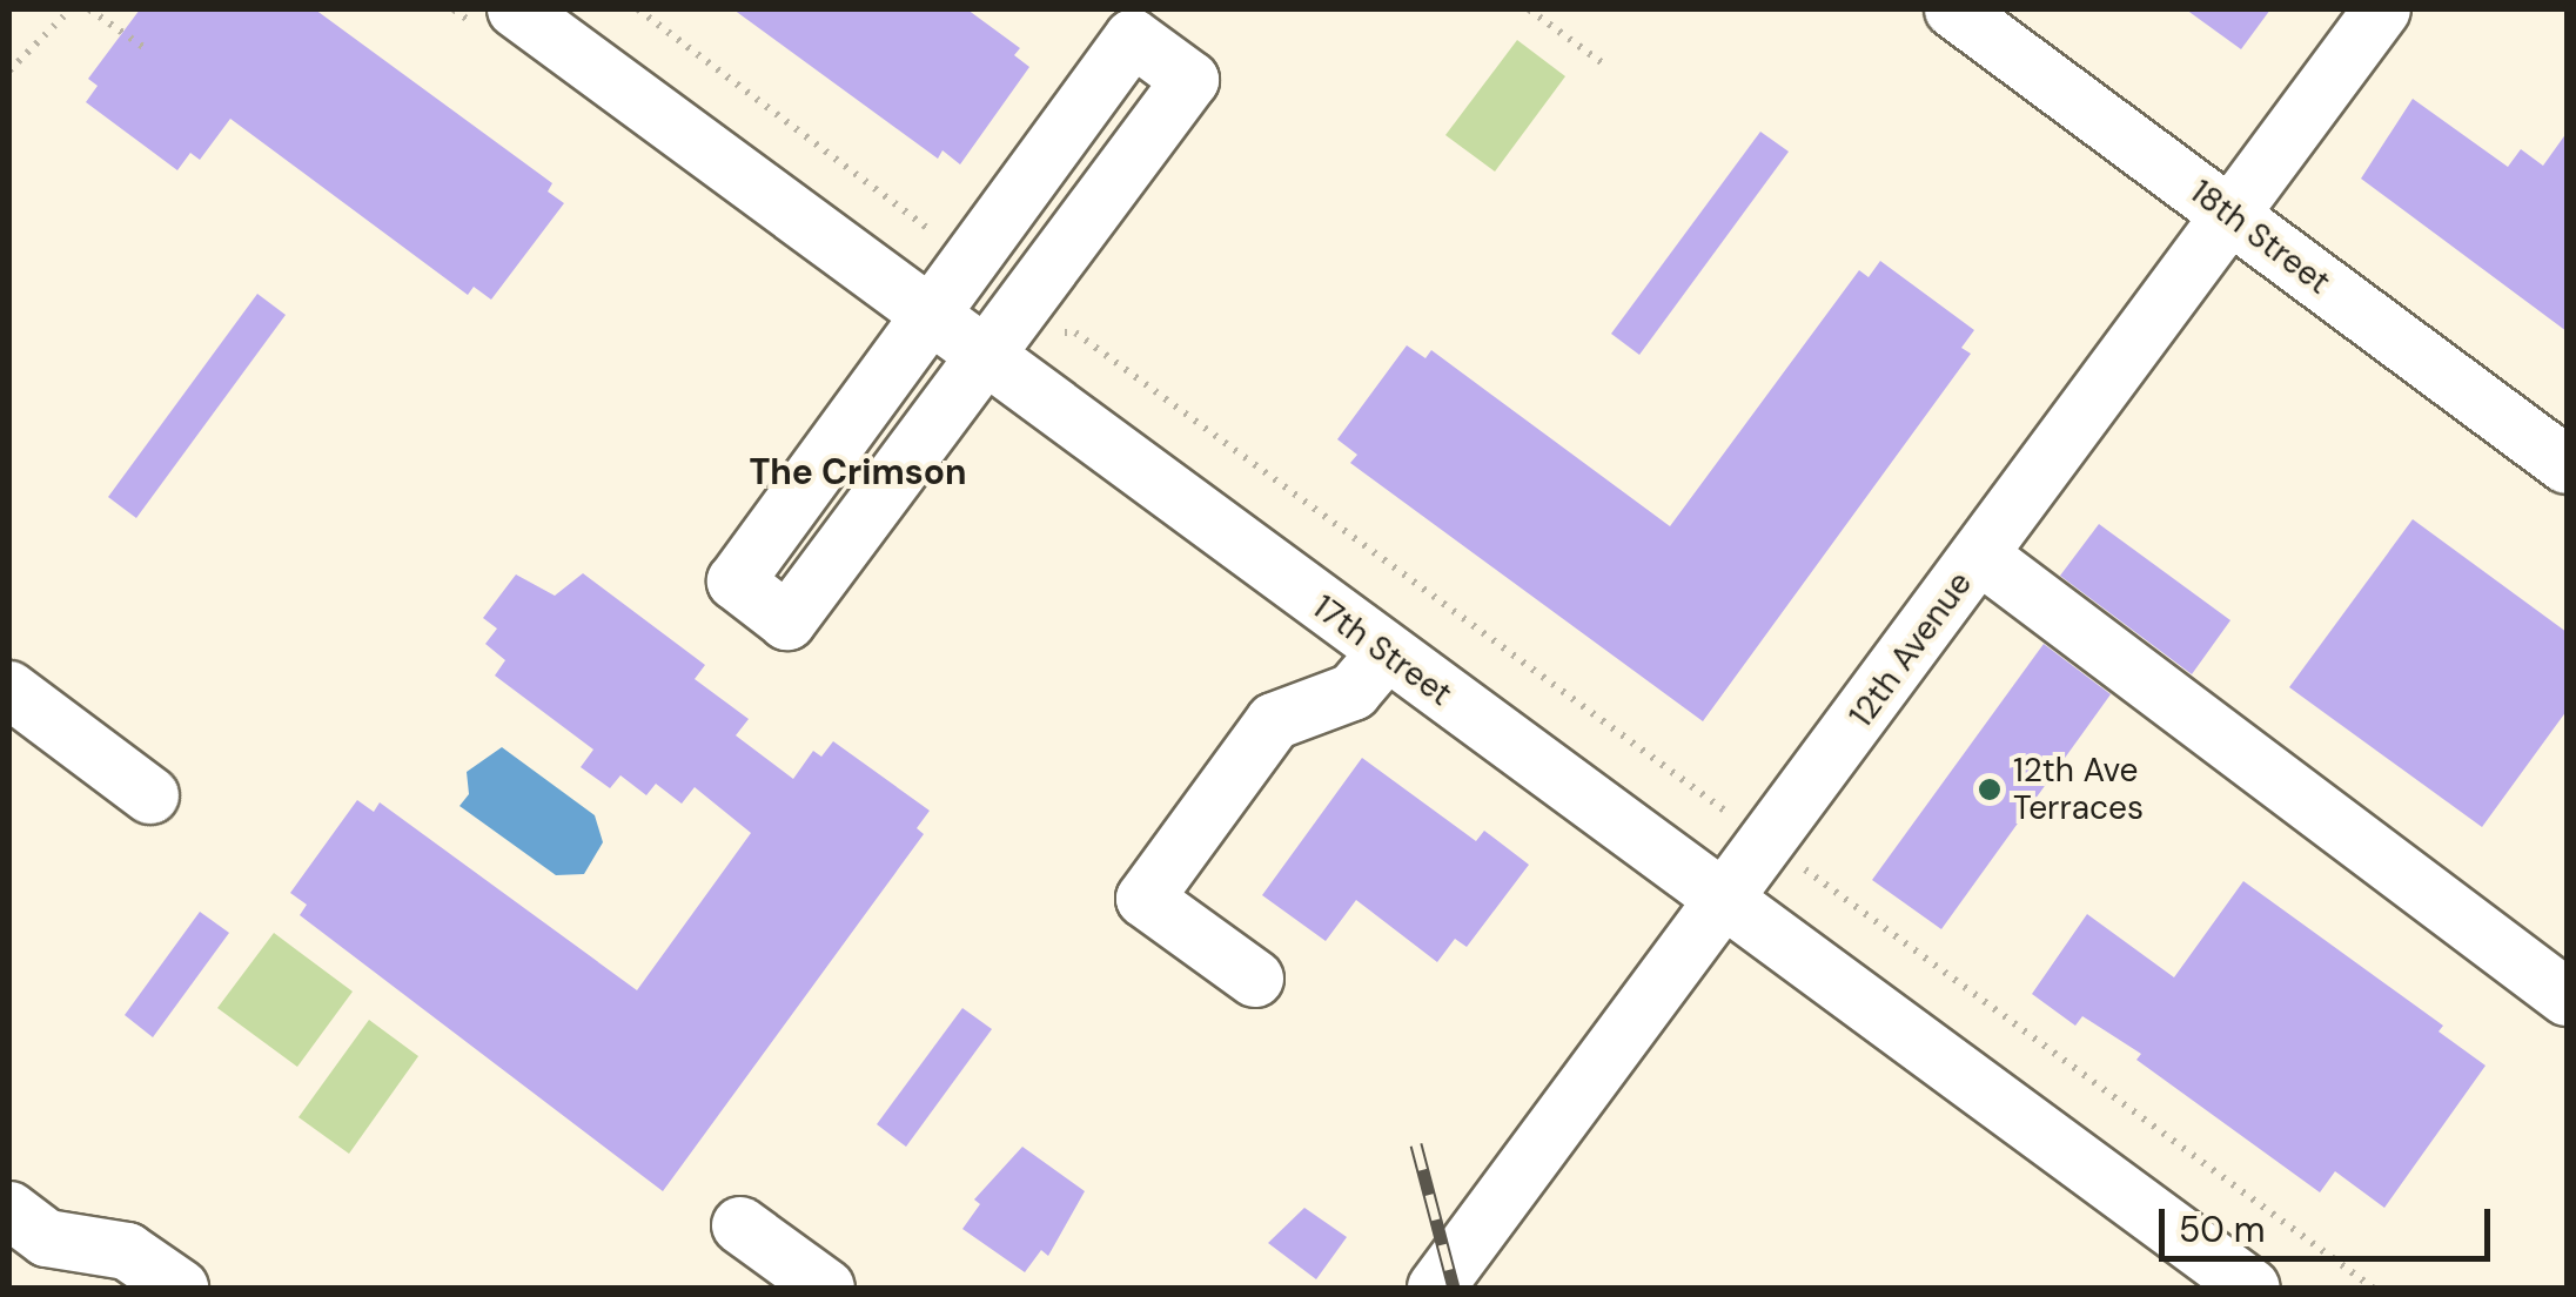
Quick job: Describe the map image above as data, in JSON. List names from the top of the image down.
{
  "streets": {
    "street": ["18th Street", "12th Avenue", "17th Street"]
  },
  "crossings": [
    ["18th Street", "12th Avenue"],
    ["12th Avenue", "17th Street"]
  ],
  "districts": ["The Crimson"],
  "places": ["12th Ave Terraces"],
  "scale_bar": "50 m"
}
